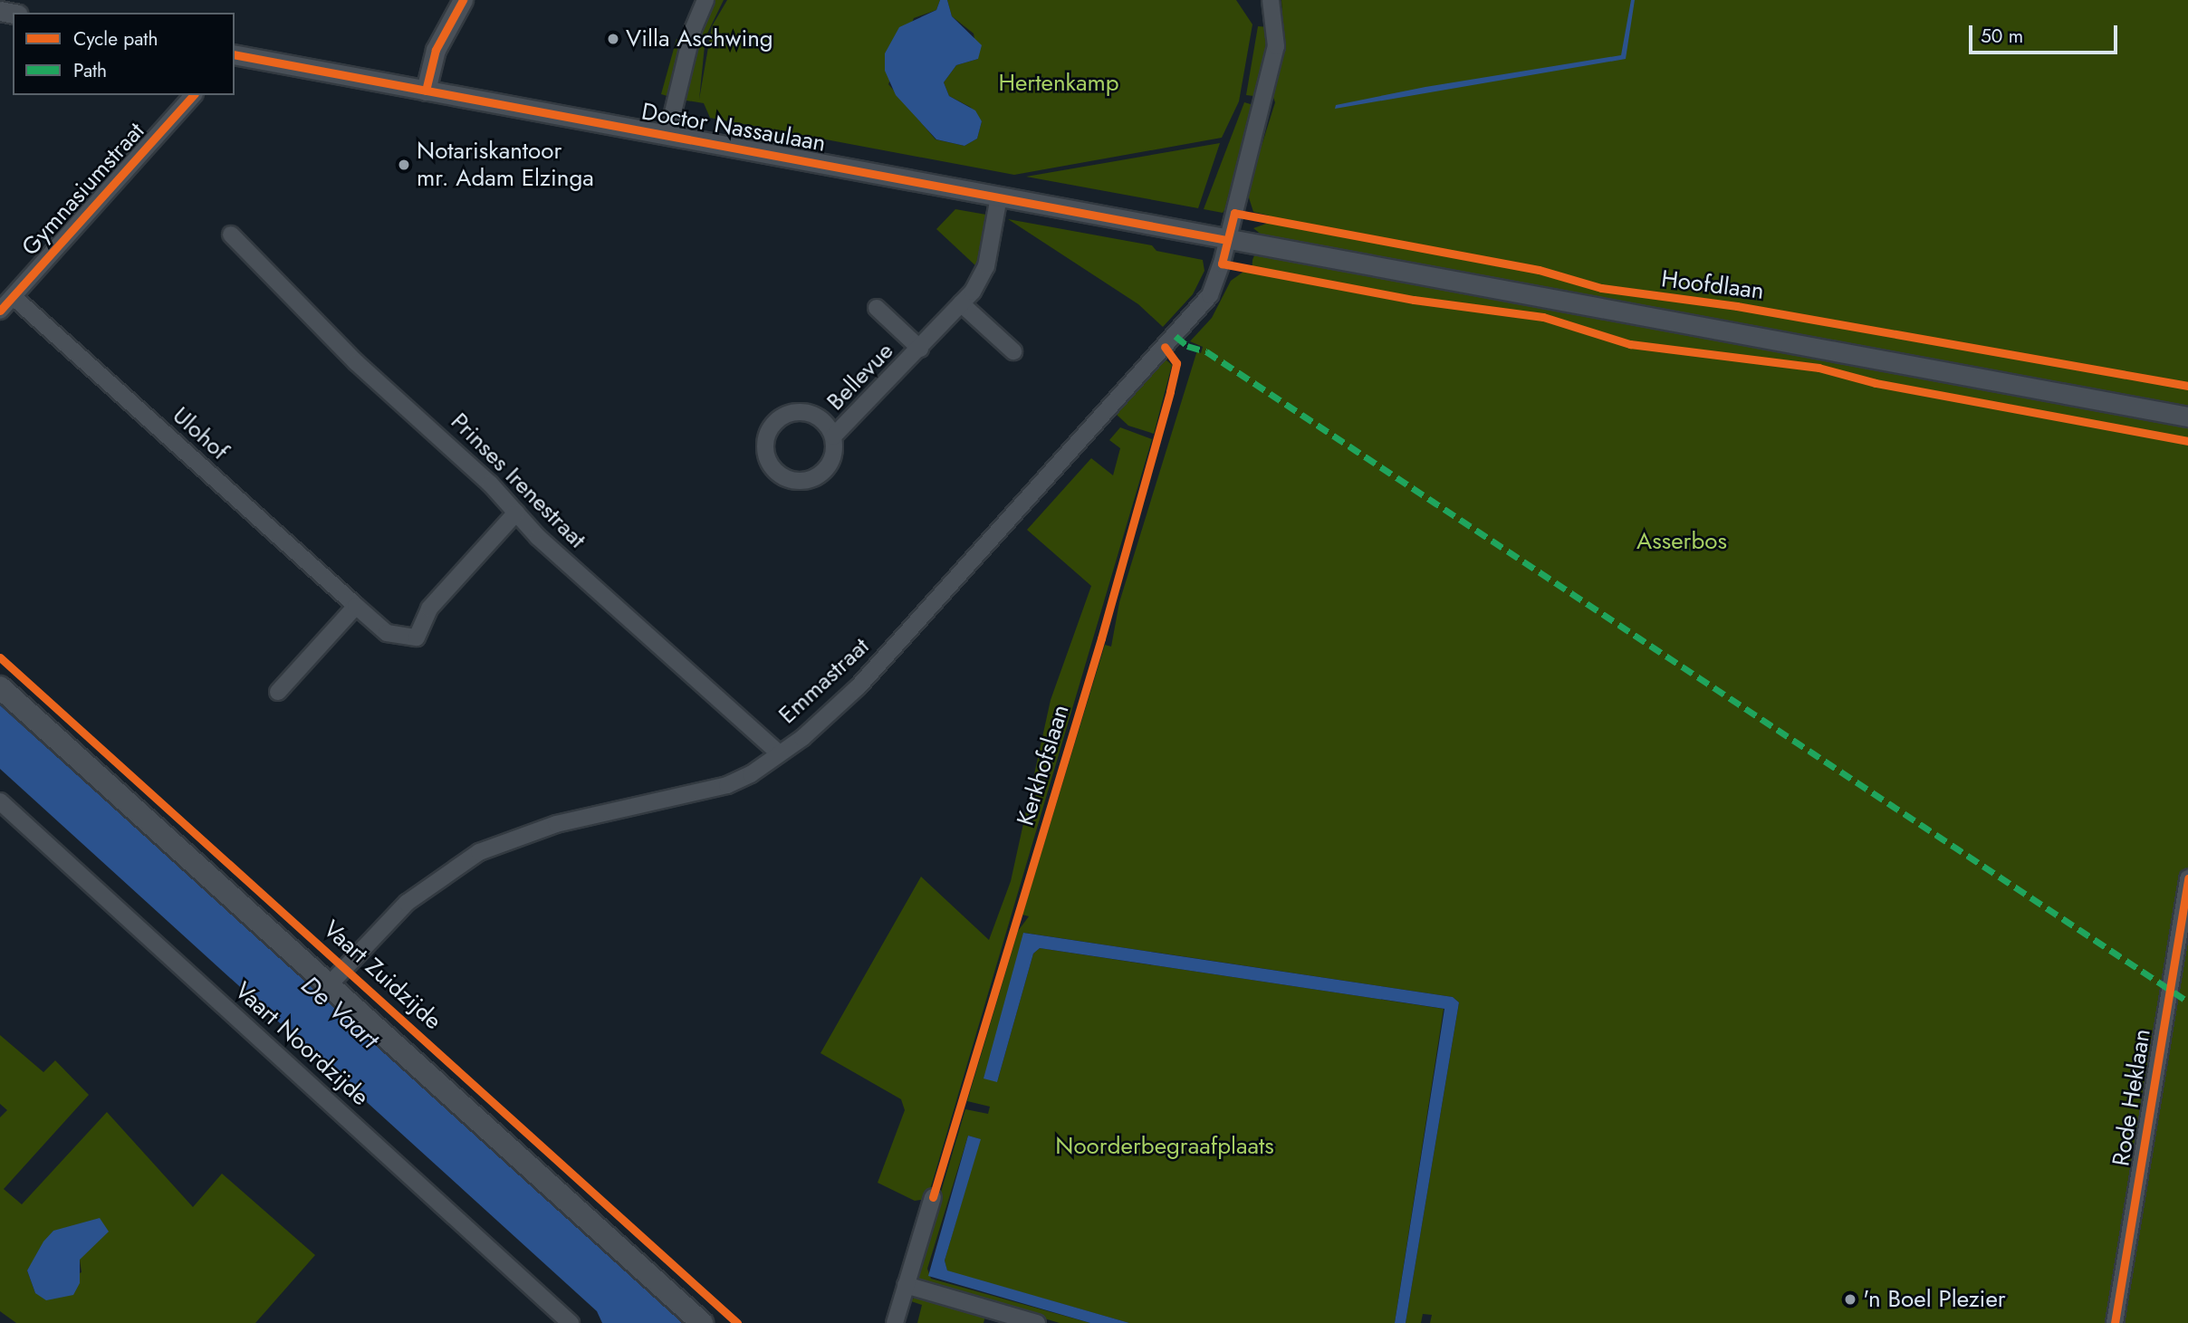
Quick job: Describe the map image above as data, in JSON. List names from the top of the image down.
{
  "streets": {
    "main road": ["Vaart Zuidzijde"],
    "street": [
      "Doctor Nassaulaan",
      "Gymnasiumstraat",
      "Hoofdlaan",
      "Bellevue",
      "Ulohof",
      "Prinses Irenestraat",
      "Emmastraat",
      "Vaart Noordzijde",
      "Rode Heklaan"
    ],
    "cycle path": ["Kerkhofslaan"]
  },
  "crossings": [
    ["Doctor Nassaulaan", "Hoofdlaan"],
    ["Doctor Nassaulaan", "Bellevue"],
    ["Doctor Nassaulaan", "Emmastraat"],
    ["Gymnasiumstraat", "Ulohof"],
    ["Hoofdlaan", "Emmastraat"],
    ["Ulohof", "Prinses Irenestraat"],
    ["Prinses Irenestraat", "Emmastraat"],
    ["Emmastraat", "Vaart Zuidzijde"]
  ],
  "water": ["De Vaart"],
  "parks": ["Hertenkamp", "Asserbos", "Noorderbegraafplaats"],
  "places": ["Villa Aschwing", "Notariskantoor mr. Adam Elzinga", "'n Boel Plezier"],
  "legend": ["Cycle path", "Path"],
  "scale_bar": "50 m"
}
